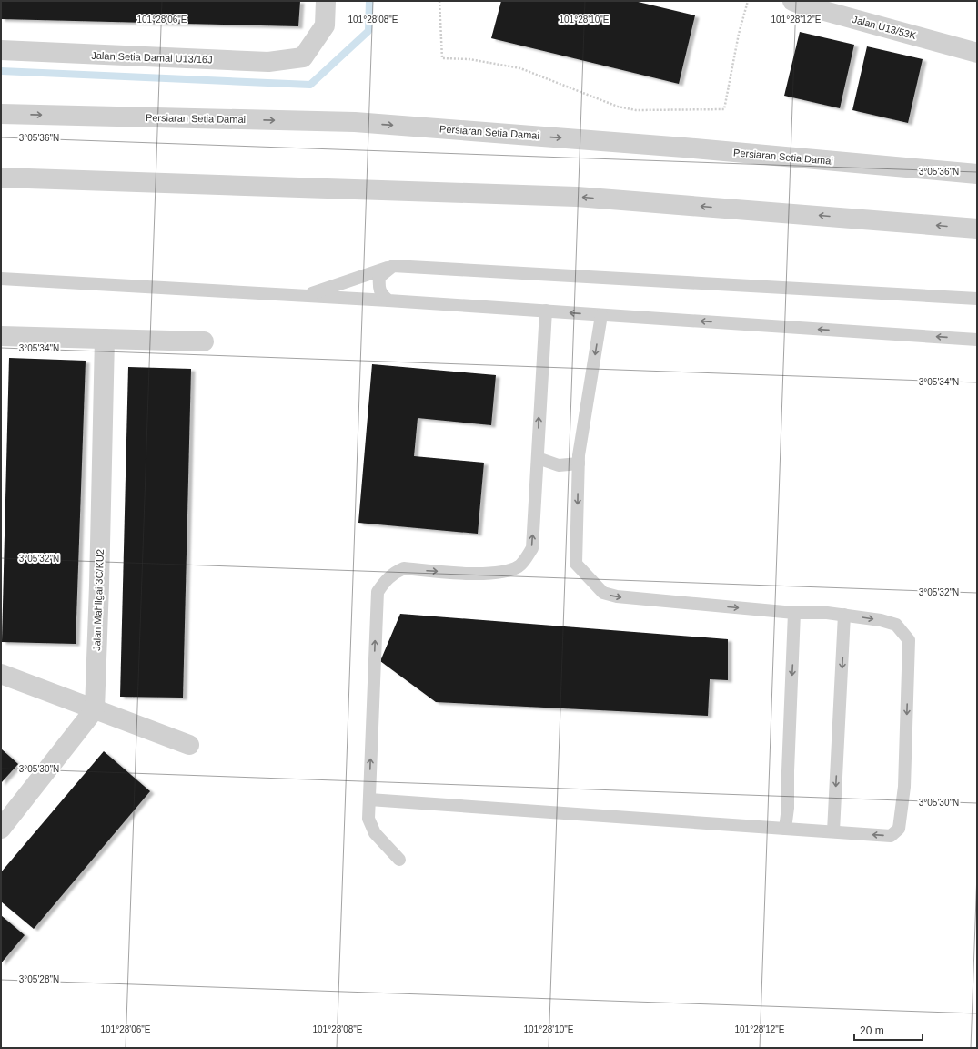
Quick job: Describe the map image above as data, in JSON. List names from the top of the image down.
{
  "streets": {
    "street": [
      "Jalan U13/53K",
      "Jalan Setia Damai U13/16J",
      "Persiaran Setia Damai",
      "Jalan Mahligai 3C/KU2"
    ]
  },
  "scale_bar": "20 m",
  "coordinates": [
    "101°28'06\"E",
    "101°28'08\"E",
    "101°28'10\"E",
    "101°28'12\"E",
    "3°05'36\"N",
    "3°05'34\"N",
    "3°05'32\"N",
    "3°05'30\"N",
    "3°05'28\"N"
  ]
}
